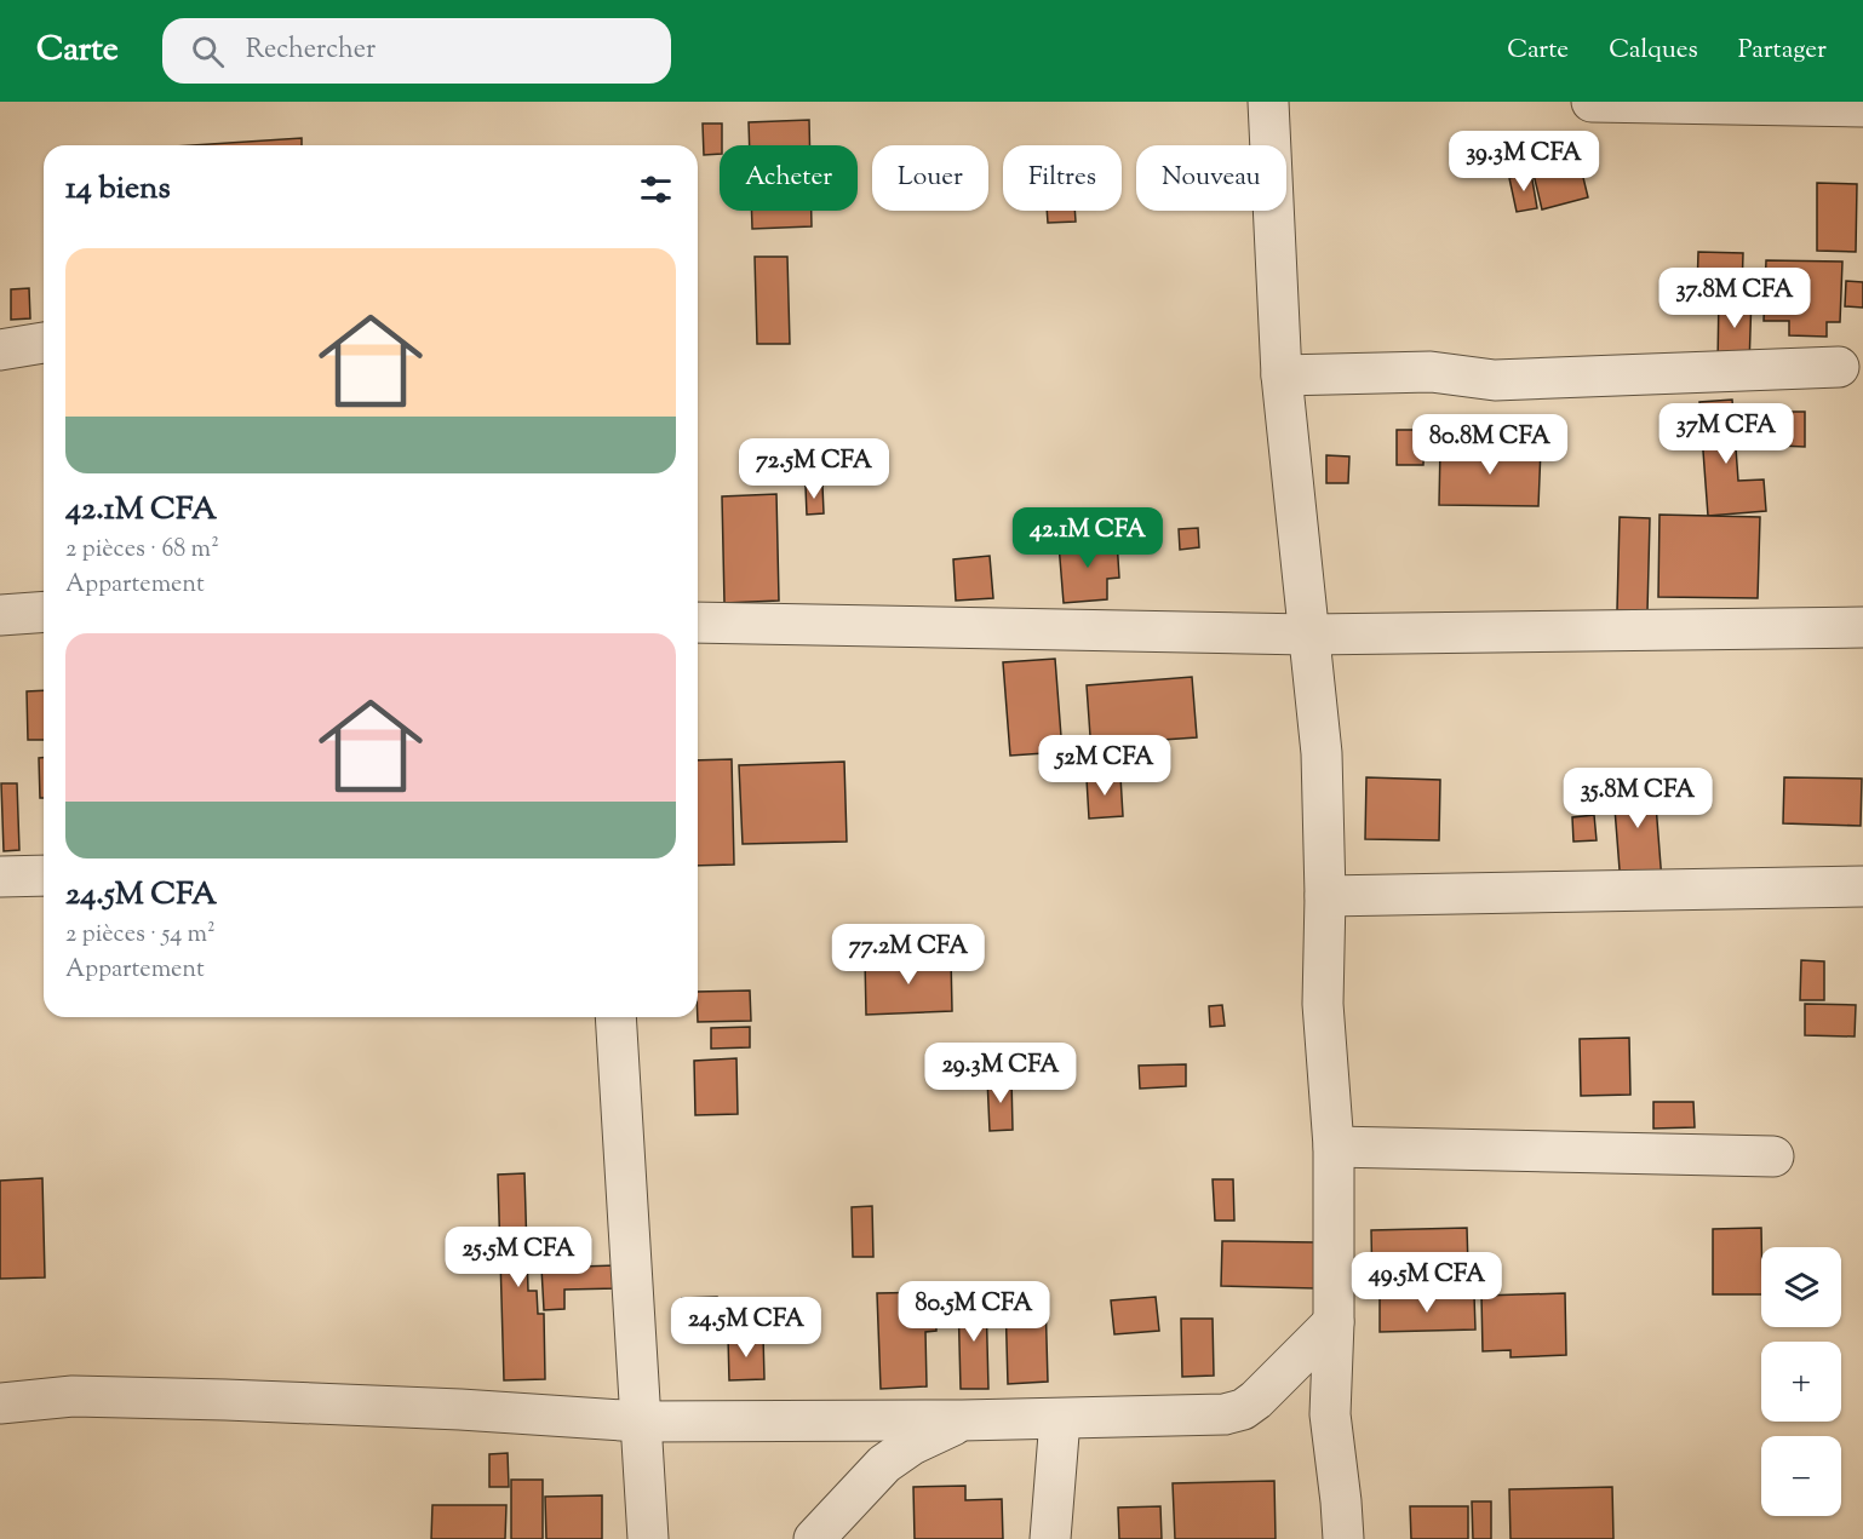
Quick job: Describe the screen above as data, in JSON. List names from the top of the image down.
{
  "page": {
    "header": "Carte",
    "search": "Rechercher",
    "nav": ["Carte", "Calques", "Partager"],
    "price": [
      "39.3M CFA",
      "37.8M CFA",
      "37M CFA",
      "80.8M CFA",
      "72.5M CFA",
      "42.1M CFA",
      "52M CFA",
      "35.8M CFA",
      "77.2M CFA",
      "29.3M CFA",
      "25.5M CFA",
      "49.5M CFA",
      "80.5M CFA",
      "24.5M CFA"
    ],
    "chip": [
      "Acheter",
      "Louer",
      "Filtres",
      "Nouveau"
    ],
    "heading": "14 biens",
    "list": [
      {
        "name": "42.1M CFA",
        "note": "2 pièces · 68 m² · Appartement"
      },
      {
        "name": "24.5M CFA",
        "note": "2 pièces · 54 m² · Appartement"
      }
    ],
    "map_buttons": ["+", "−"]
  }
}
